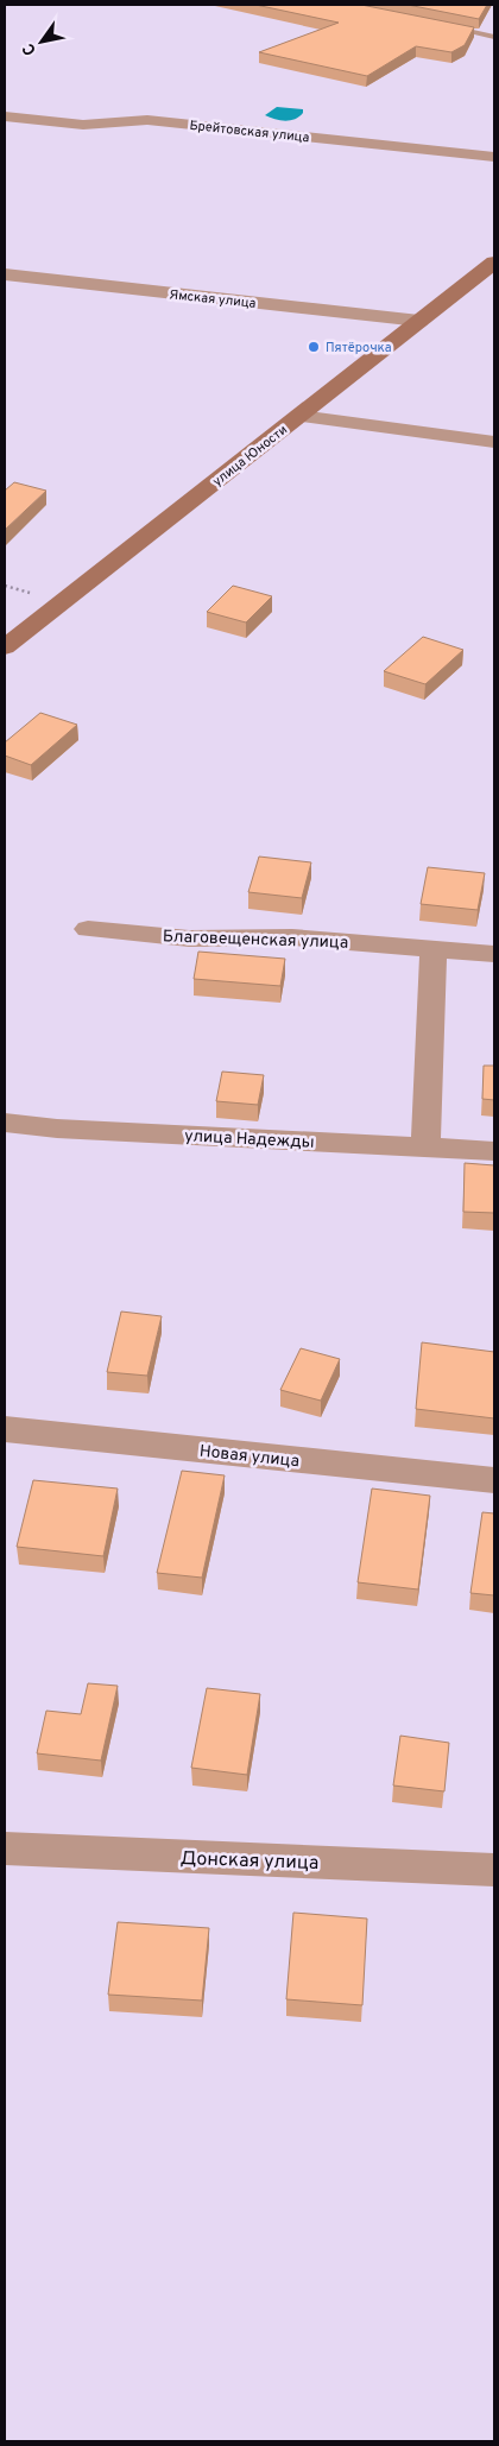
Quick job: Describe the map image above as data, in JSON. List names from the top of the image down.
{
  "streets": {
    "street": [
      "Брейтовская улица",
      "Ямская улица",
      "улица Юности",
      "Благовещенская улица",
      "улица Надежды",
      "Новая улица",
      "Донская улица"
    ]
  },
  "crossings": [
    ["Ямская улица", "улица Юности"]
  ],
  "places": ["Пятёрочка"],
  "north": "bottom left"
}
